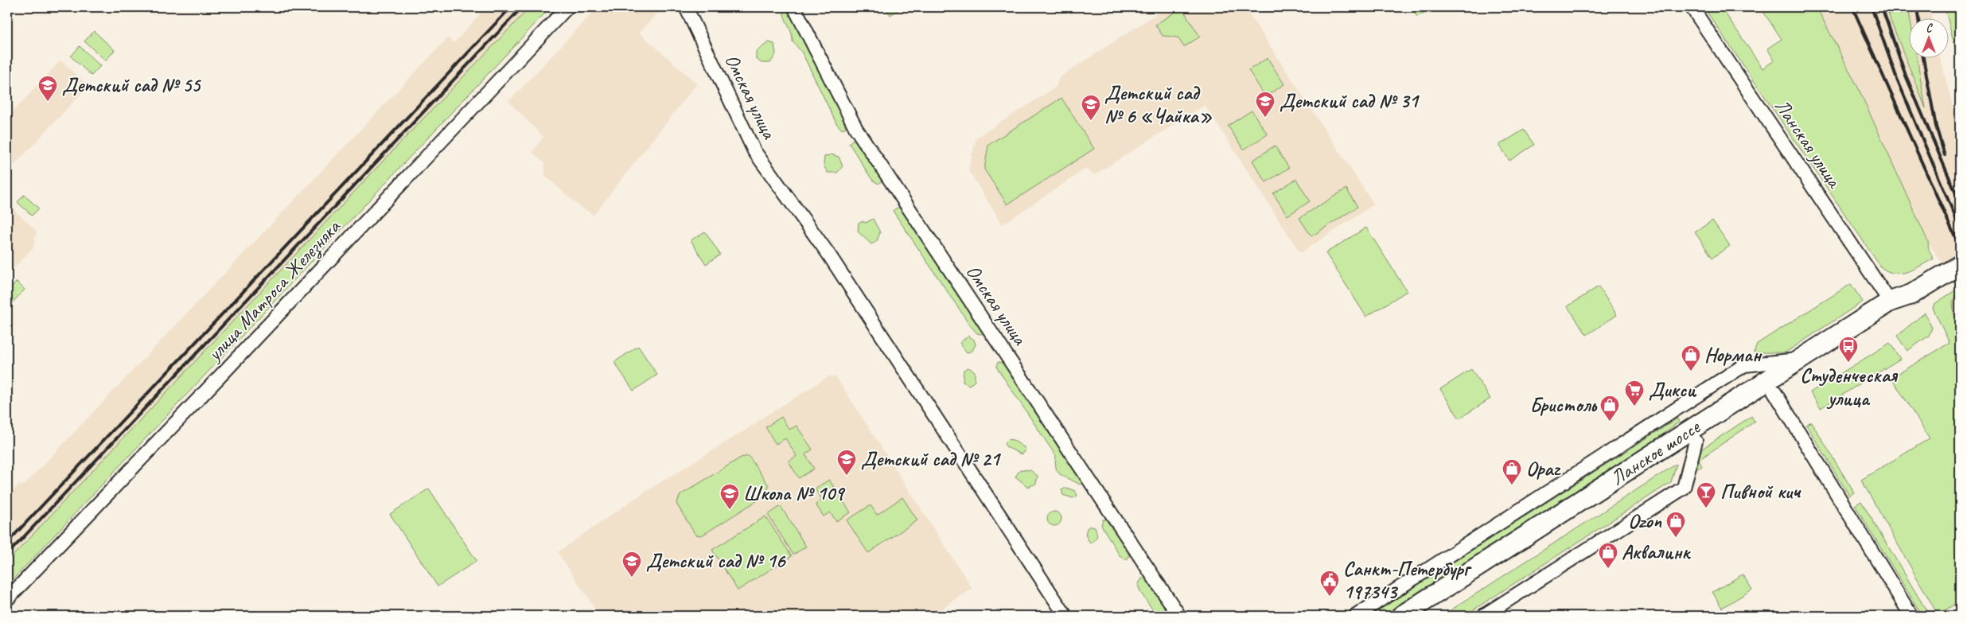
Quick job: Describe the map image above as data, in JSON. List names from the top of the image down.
{
  "streets": {
    "main road": ["Ланское шоссе"],
    "street": ["Омская улица", "Ланская улица", "улица Матроса Железняка"]
  },
  "crossings": [
    ["Ланская улица", "Ланское шоссе"]
  ],
  "places": {
    "school or university": [
      "Детский сад № 55",
      "Детский сад № 31",
      "Детский сад № 6 «Чайка»",
      "Детский сад № 21",
      "Школа № 109",
      "Детский сад № 16"
    ],
    "bus stop": ["Студенческая улица"],
    "shop": [
      "Норман",
      "Бристоль",
      "Opaz",
      "Ozon",
      "Аквалинк"
    ],
    "supermarket": ["Дикси"],
    "bar": ["Пивной кич"],
    "public building": ["Санкт-Петербург 197343"]
  },
  "north": "top"
}
